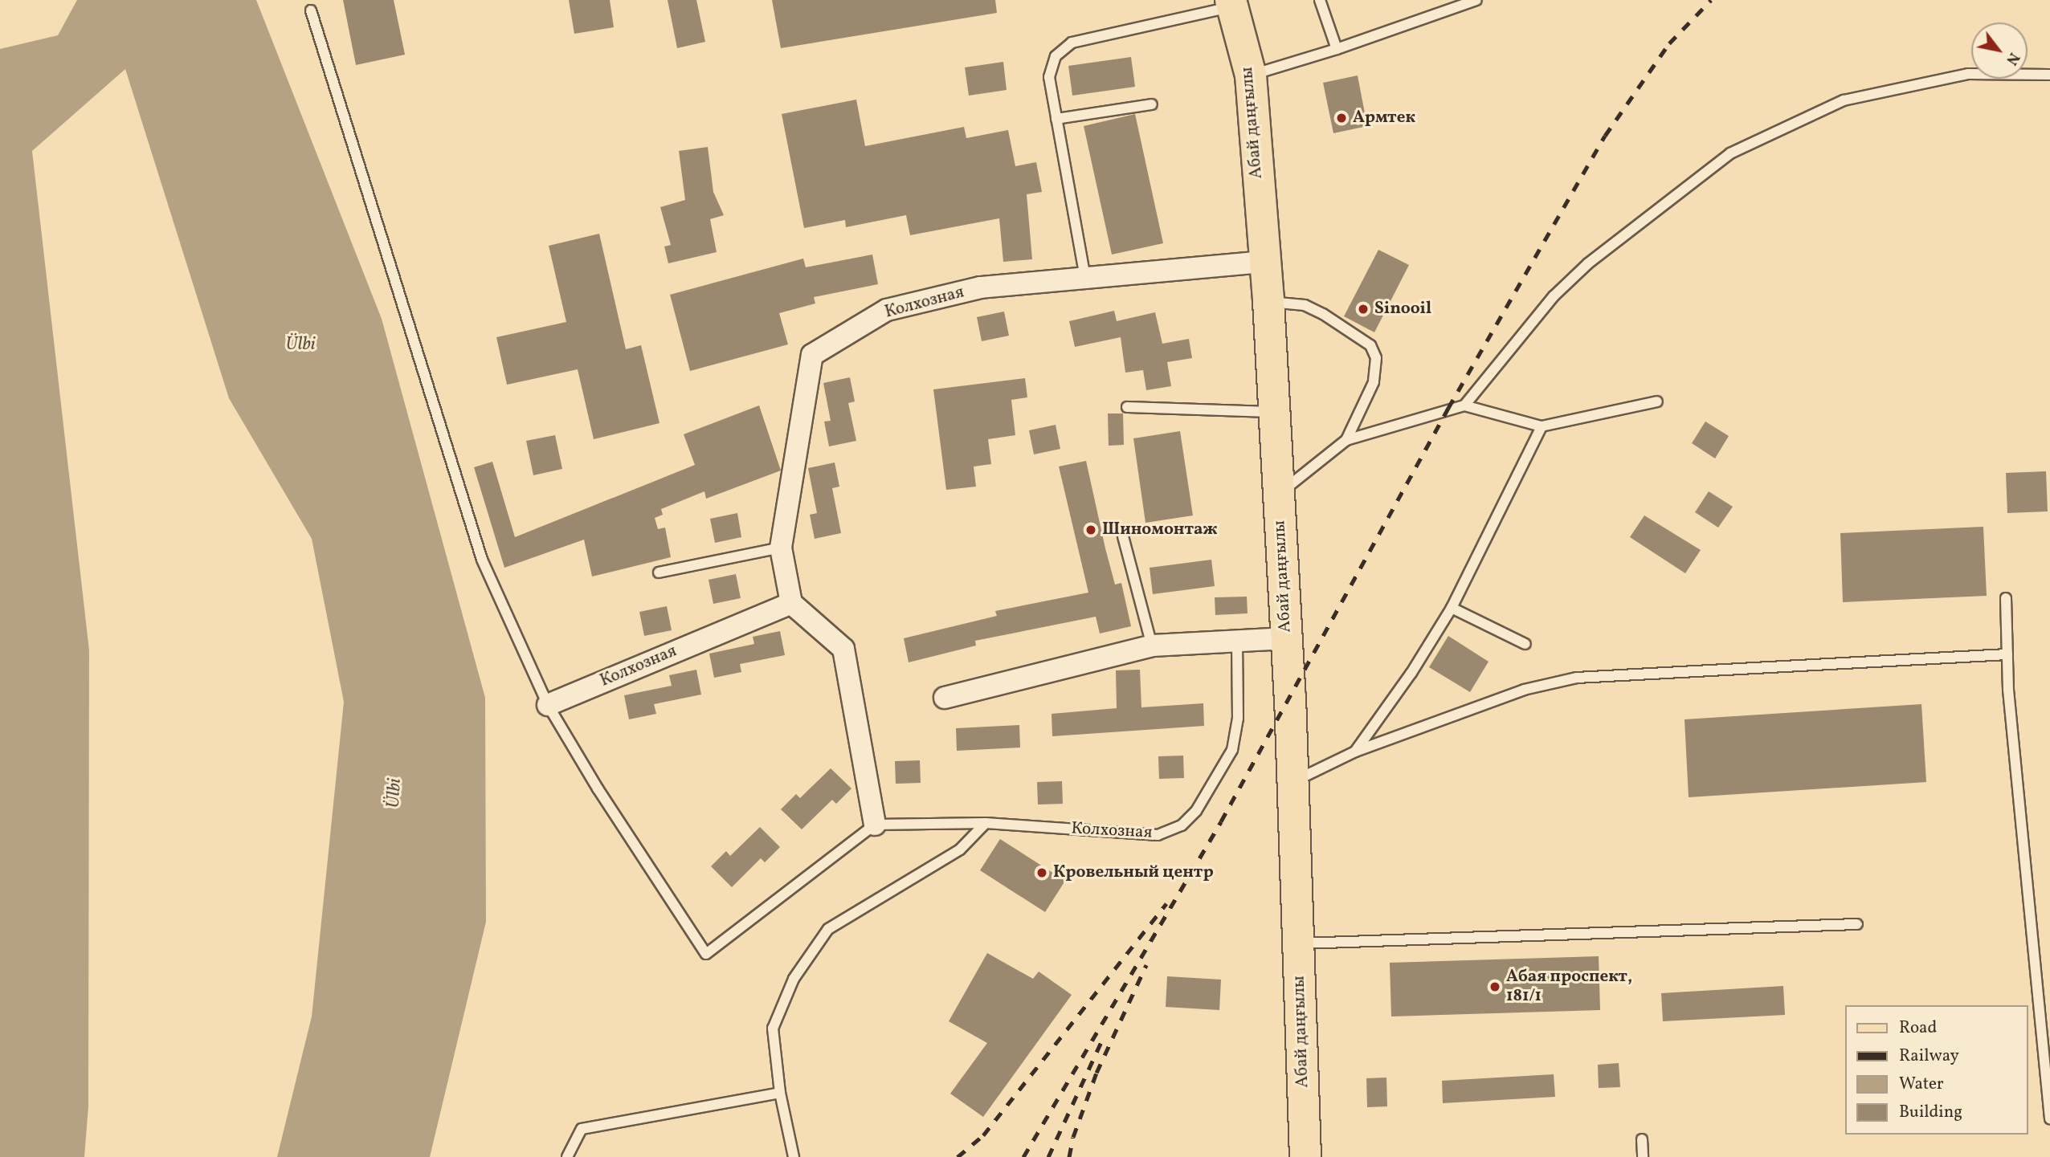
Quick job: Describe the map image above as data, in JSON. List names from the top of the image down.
{
  "streets": {
    "main road": ["Абай даңғылы"],
    "street": ["Колхозная"]
  },
  "crossings": [
    ["Абай даңғылы", "Колхозная"]
  ],
  "water": ["Ülbi"],
  "places": [
    "Армтек",
    "Sinooil",
    "Шиномонтаж",
    "Кровельный центр",
    "Абая проспект, 181/1"
  ],
  "legend": [
    "Road",
    "Railway",
    "Water",
    "Building"
  ],
  "north": "bottom right"
}
